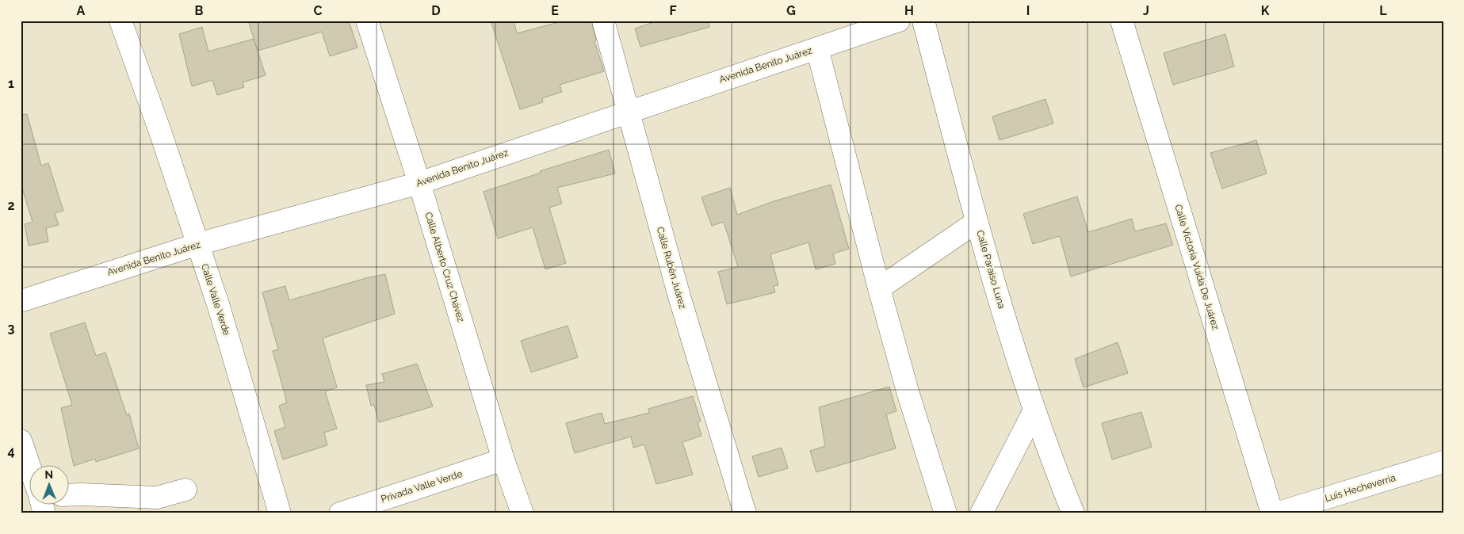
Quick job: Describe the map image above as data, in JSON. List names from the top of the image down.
{
  "streets": {
    "street": [
      "Avenida Benito Juárez",
      "Calle Alberto Cruz Chávez",
      "Calle Victoria Vuida De Juárez",
      "Calle Rubén Juárez",
      "Calle Paraíso Luna",
      "Calle Valle Verde",
      "Privada Valle Verde",
      "Luis Hecheverria"
    ]
  },
  "crossings": [
    ["Avenida Benito Juárez", "Calle Alberto Cruz Chávez"],
    ["Avenida Benito Juárez", "Calle Rubén Juárez"],
    ["Avenida Benito Juárez", "Calle Valle Verde"],
    ["Calle Alberto Cruz Chávez", "Privada Valle Verde"]
  ],
  "north": "top",
  "grid": {
    "columns": [
      "A",
      "B",
      "C",
      "D",
      "E",
      "F",
      "G",
      "H",
      "I",
      "J",
      "K",
      "L"
    ],
    "rows": [
      "1",
      "2",
      "3",
      "4"
    ]
  }
}
